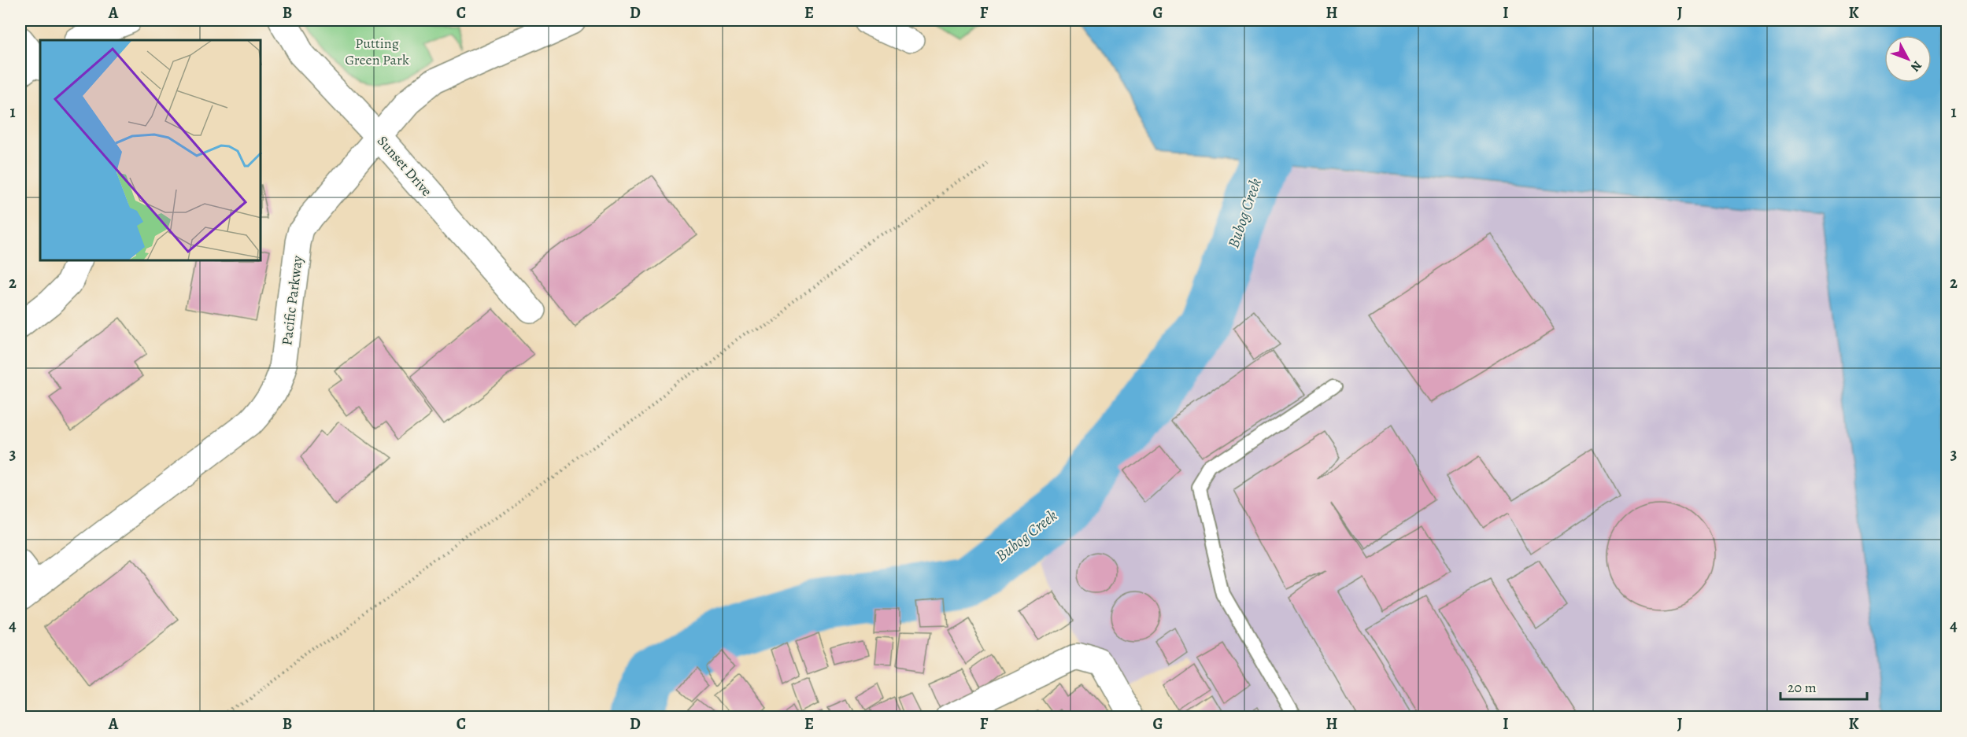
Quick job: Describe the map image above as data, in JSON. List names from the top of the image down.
{
  "streets": {
    "street": ["Sunset Drive", "Pacific Parkway"]
  },
  "crossings": [
    ["Sunset Drive", "Pacific Parkway"]
  ],
  "water": ["Bubog Creek"],
  "parks": ["Putting Green Park"],
  "scale_bar": "20 m",
  "north": "bottom right",
  "grid": {
    "columns": [
      "A",
      "B",
      "C",
      "D",
      "E",
      "F",
      "G",
      "H",
      "I",
      "J",
      "K"
    ],
    "rows": [
      "1",
      "2",
      "3",
      "4"
    ]
  }
}
